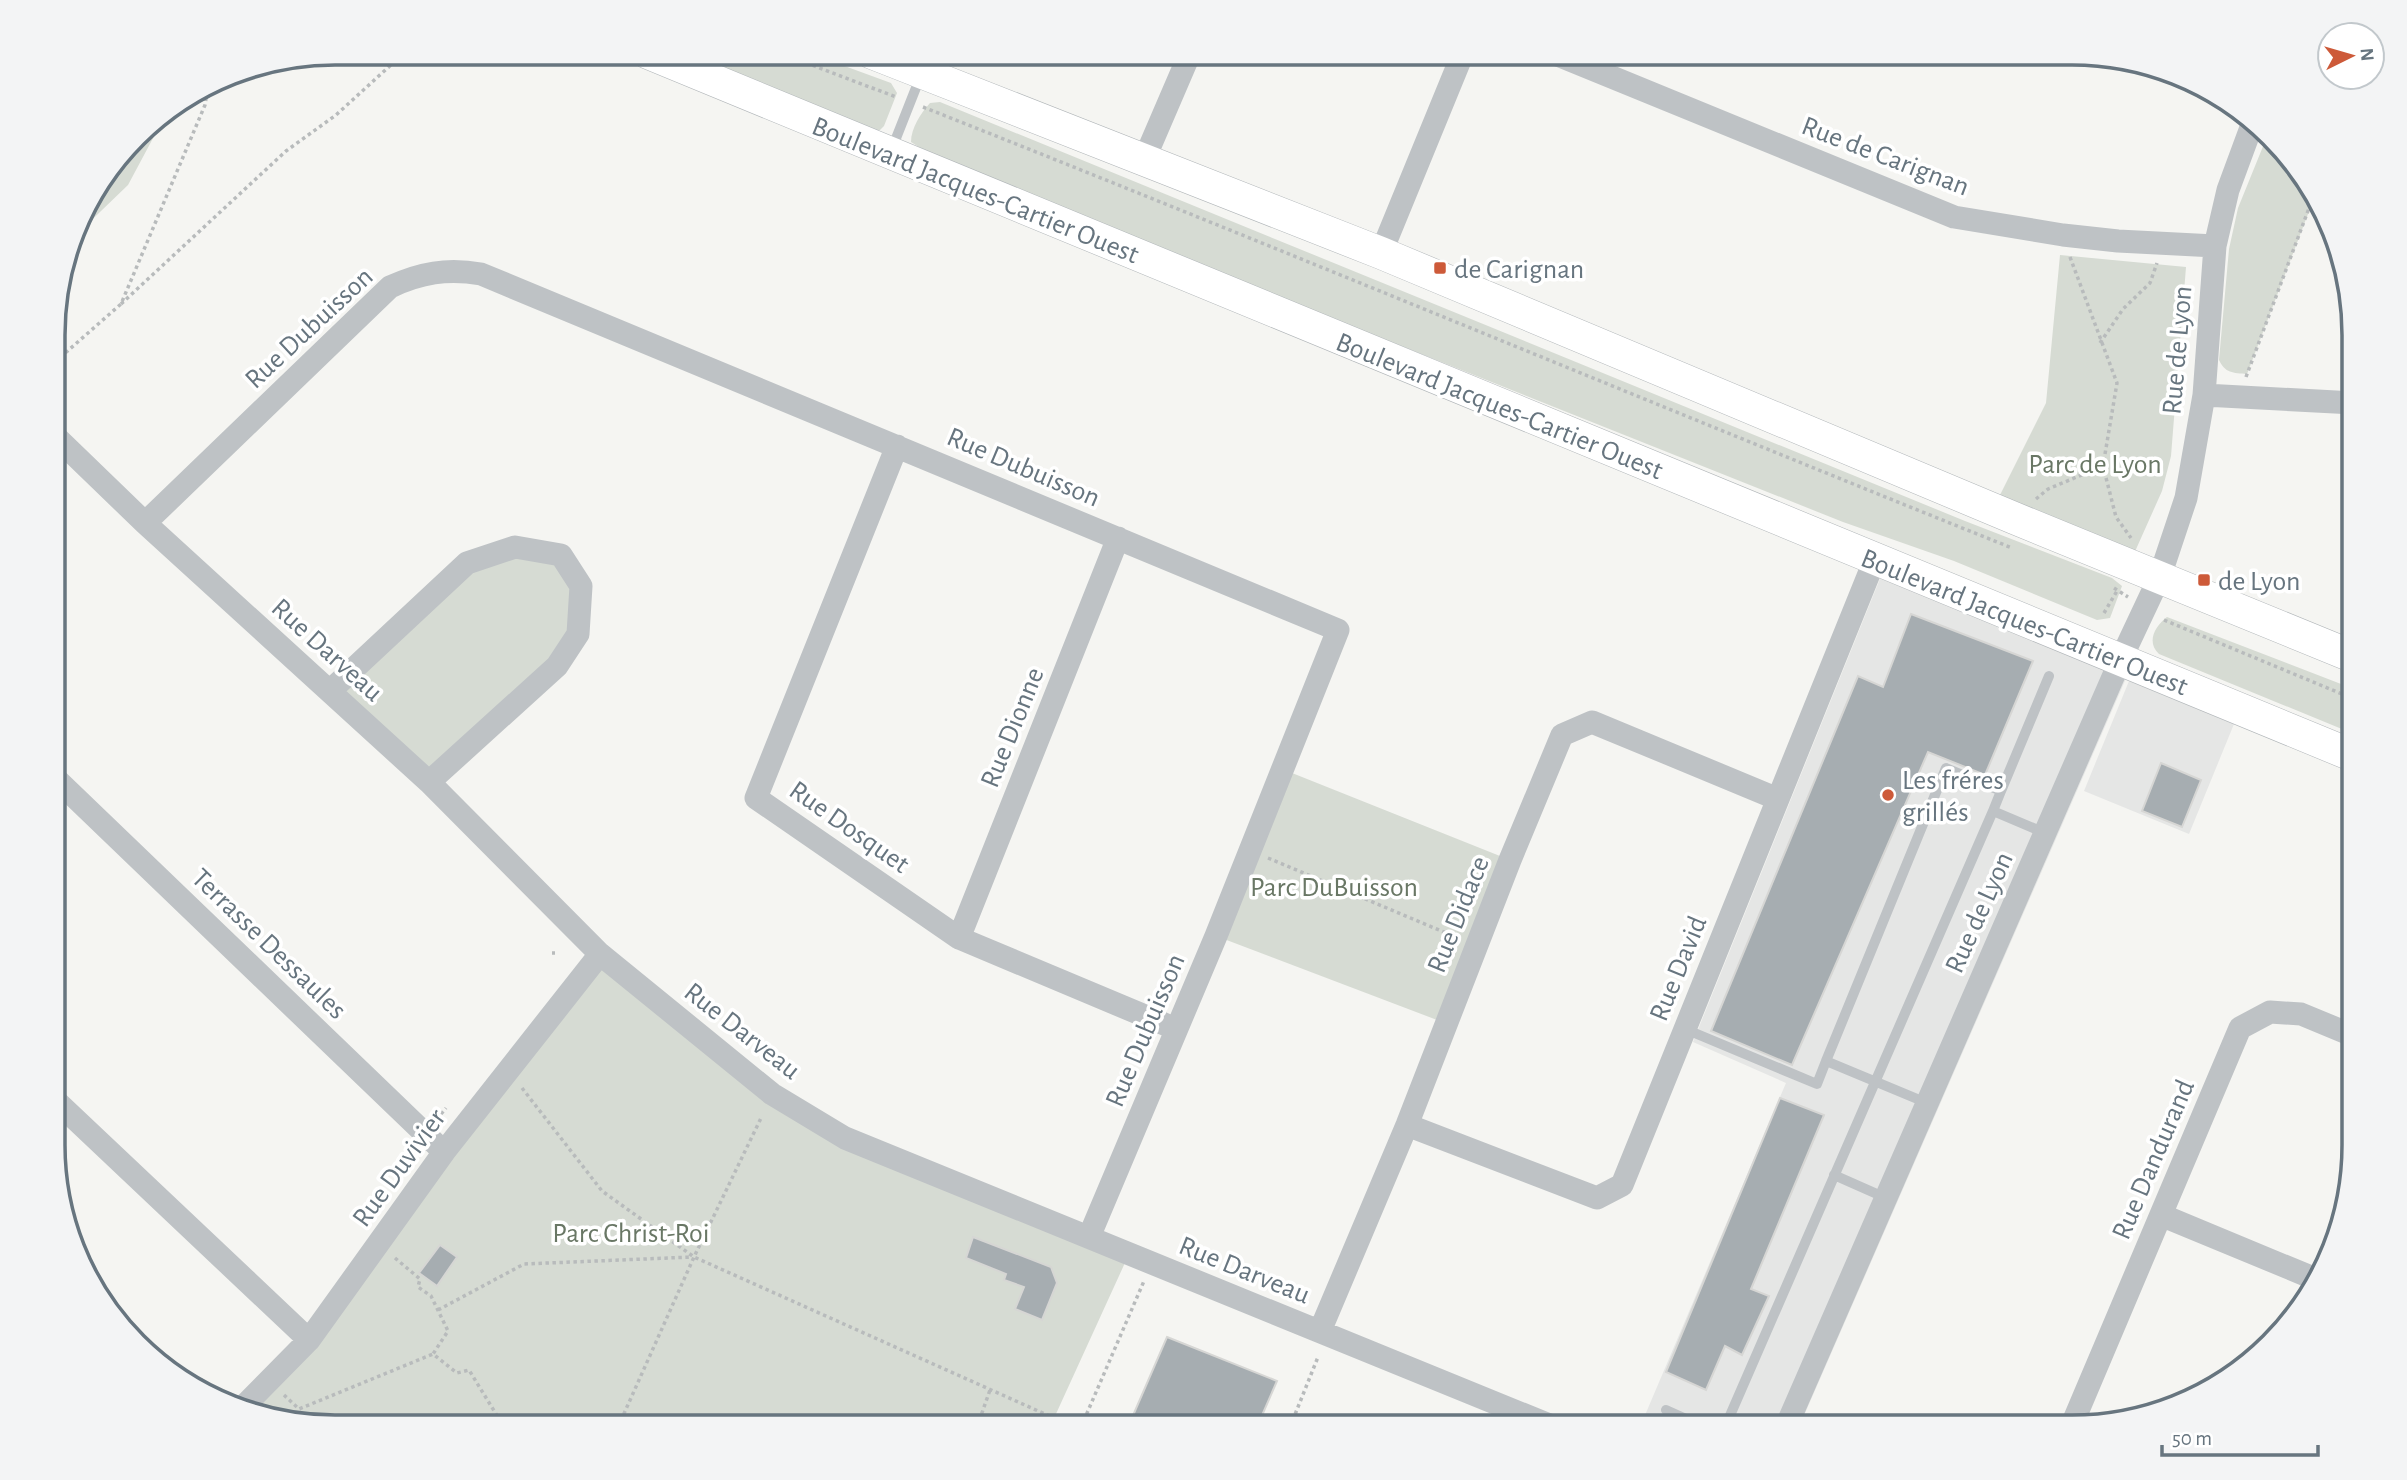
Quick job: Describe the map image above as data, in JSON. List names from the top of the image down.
{
  "streets": {
    "main road": ["Boulevard Jacques-Cartier Ouest"],
    "street": [
      "Rue de Carignan",
      "Rue Dubuisson",
      "Rue de Lyon",
      "Rue Darveau",
      "Rue Dionne",
      "Rue Dosquet",
      "Rue Didace",
      "Terrasse Dessaules",
      "Rue David",
      "Rue Dandurand",
      "Rue Duvivier"
    ]
  },
  "crossings": [
    ["Rue de Carignan", "Rue de Lyon"],
    ["Boulevard Jacques-Cartier Ouest", "Rue de Lyon"],
    ["Boulevard Jacques-Cartier Ouest", "Rue David"],
    ["Rue Dubuisson", "Rue Darveau"],
    ["Rue Dubuisson", "Rue Dionne"],
    ["Rue Dubuisson", "Rue Dosquet"],
    ["Rue Darveau", "Rue Didace"],
    ["Rue Darveau", "Rue Duvivier"],
    ["Rue Dionne", "Rue Dosquet"],
    ["Rue Didace", "Rue David"],
    ["Terrasse Dessaules", "Rue Duvivier"]
  ],
  "parks": ["Parc de Lyon", "Parc DuBuisson", "Parc Christ-Roi"],
  "places": {
    "transit": ["de Carignan", "de Lyon"],
    "other": ["Les fréres grillés"]
  },
  "scale_bar": "50 m",
  "north": "right"
}
